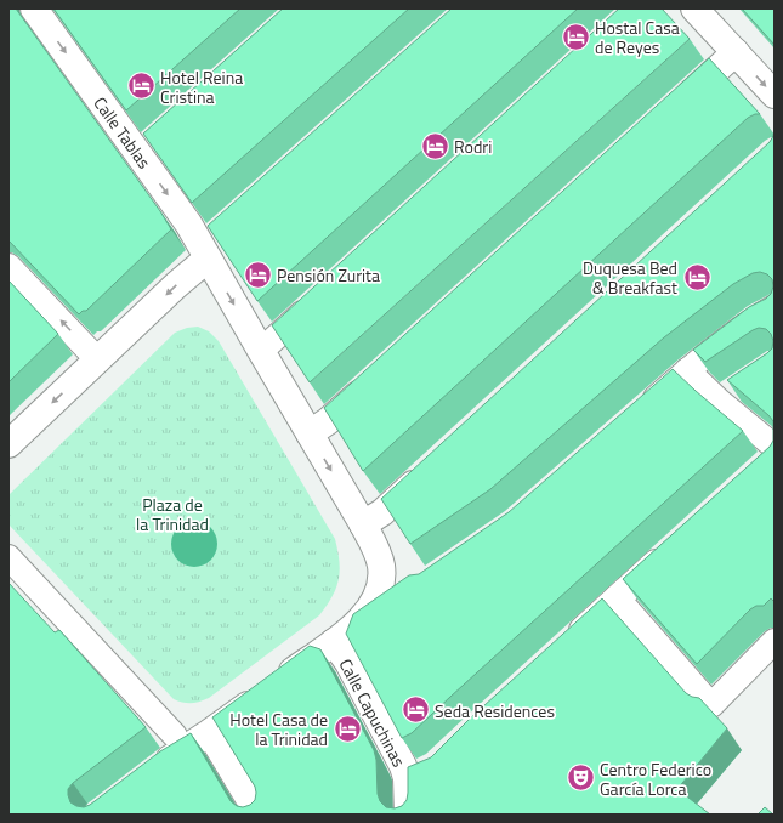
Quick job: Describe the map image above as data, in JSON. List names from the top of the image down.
{
  "streets": {
    "street": ["Calle Tablas", "Calle Capuchinas"]
  },
  "parks": ["Plaza de la Trinidad"],
  "places": {
    "hotel": [
      "Hostal Casa de Reyes",
      "Hotel Reina Cristina",
      "Rodri",
      "Pensión Zurita",
      "Duquesa Bed & Breakfast",
      "Seda Residences",
      "Hotel Casa de la Trinidad"
    ],
    "theatre": ["Centro Federico García Lorca"]
  }
}
